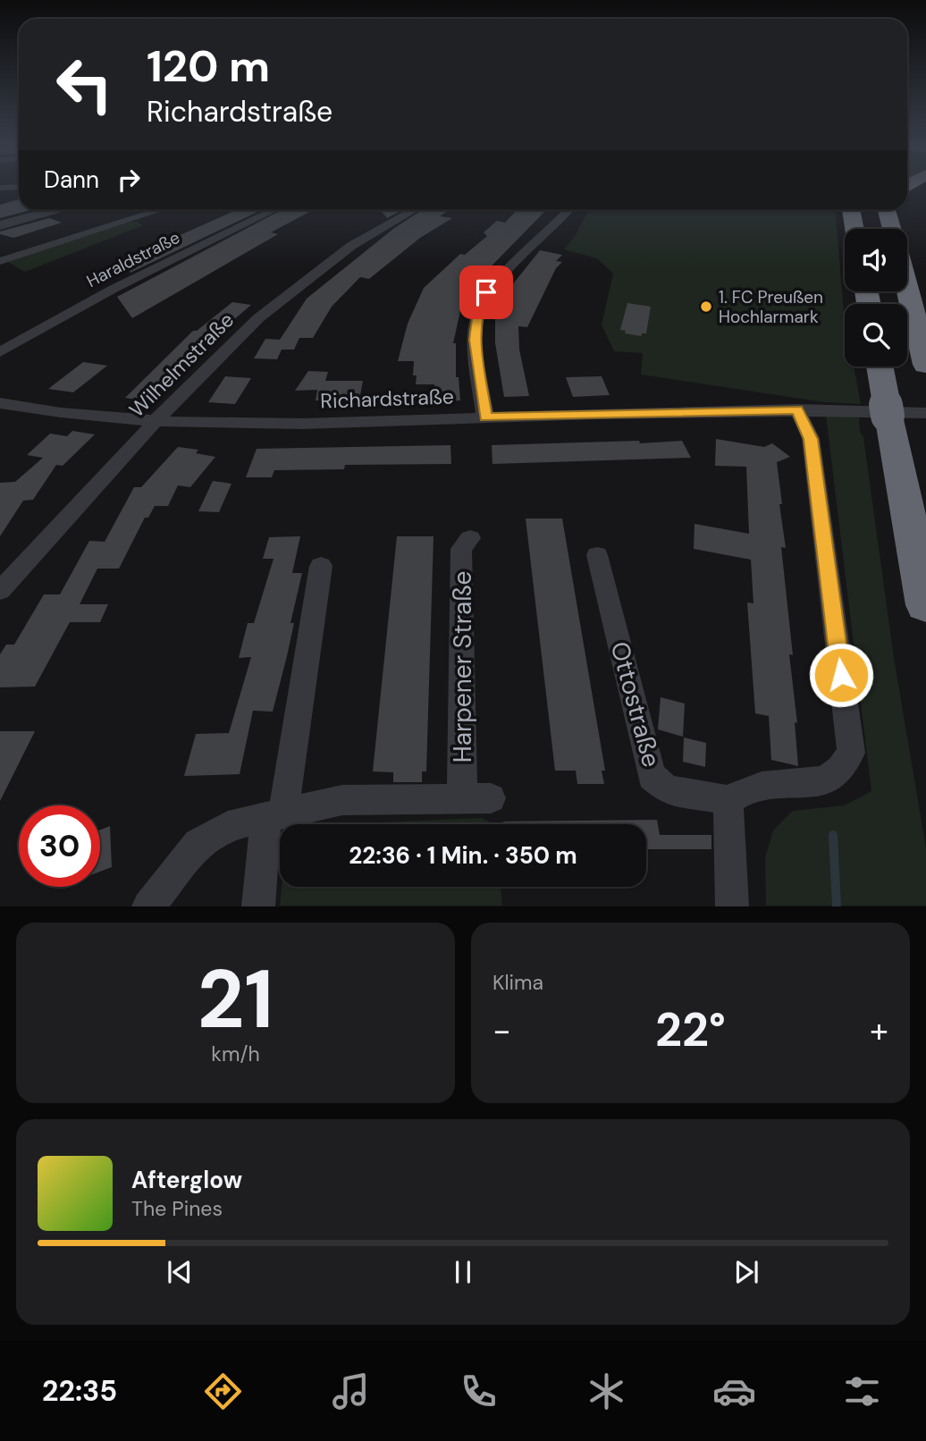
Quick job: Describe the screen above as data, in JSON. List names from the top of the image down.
{
  "streets": {
    "street": [
      "Haraldstraße",
      "Wilhelmstraße",
      "Richardstraße",
      "Harpener Straße",
      "Ottostraße"
    ]
  },
  "crossings": [
    ["Wilhelmstraße", "Richardstraße"]
  ],
  "places": ["1. FC Preußen Hochlarmark"],
  "page": {
    "turn": ["120 m", "Richardstraße"],
    "then": "Dann",
    "limit": "30",
    "trip": "22:36 · 1 Min. · 350 m",
    "tile": [
      ["21", "km/h"],
      "Klima"
    ],
    "heat": ["−", "22°", "+"],
    "song": ["Afterglow", "The Pines"],
    "tabs": "22:35"
  }
}
